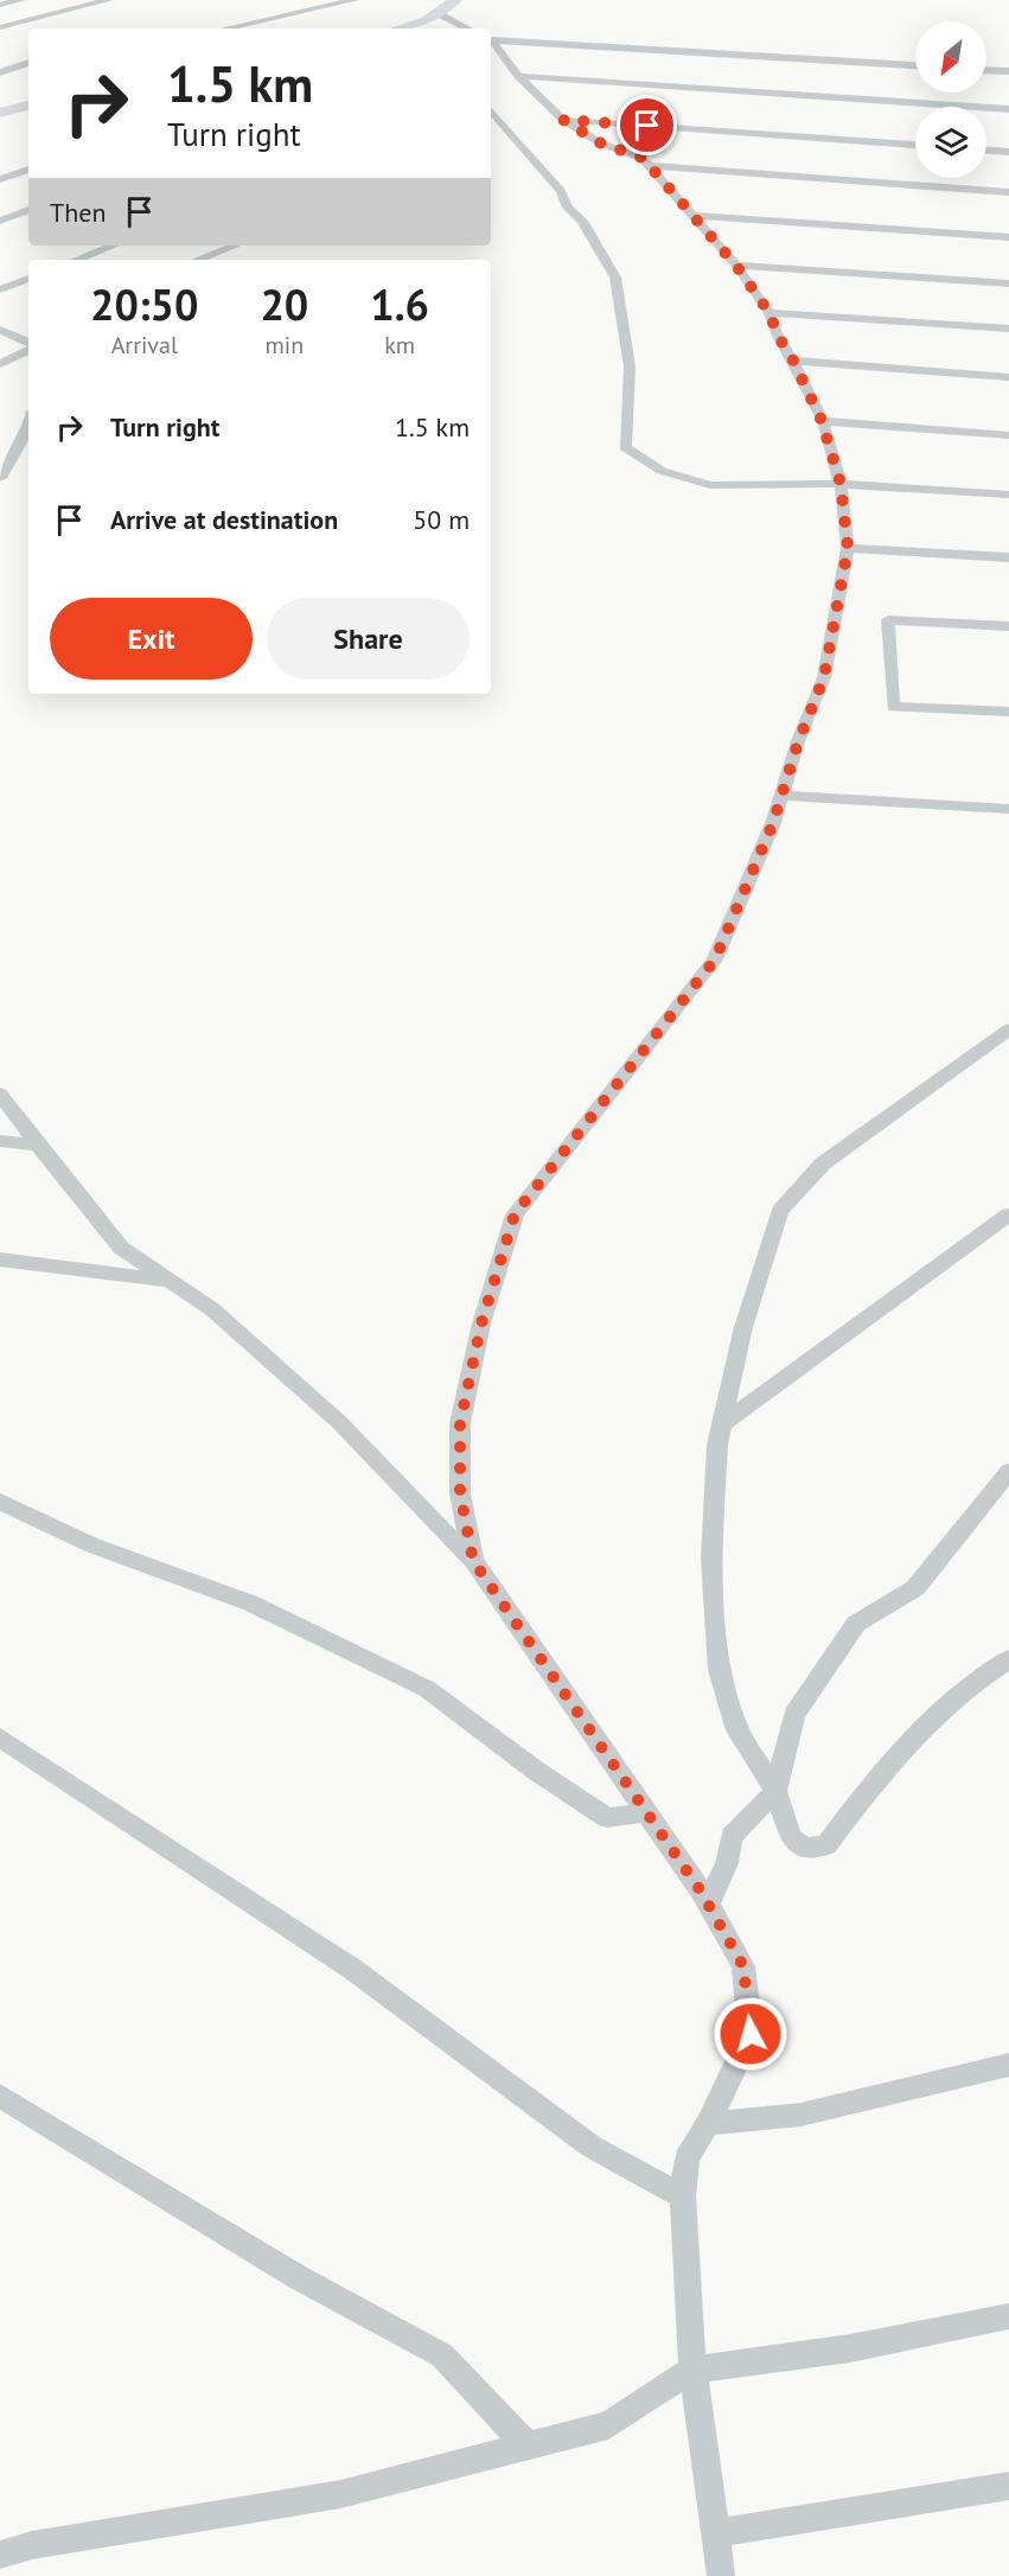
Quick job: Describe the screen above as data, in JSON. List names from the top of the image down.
{
  "north": "bottom left",
  "page": {
    "turn": ["1.5 km", "Turn right"],
    "then": "Then",
    "eta": [
      "20:50",
      "Arrival",
      "20",
      "min",
      "1.6",
      "km"
    ],
    "list": [
      {
        "name": "Turn right",
        "value": "1.5 km"
      },
      {
        "name": "Arrive at destination",
        "value": "50 m"
      }
    ],
    "buttons": ["Exit", "Share"]
  }
}
